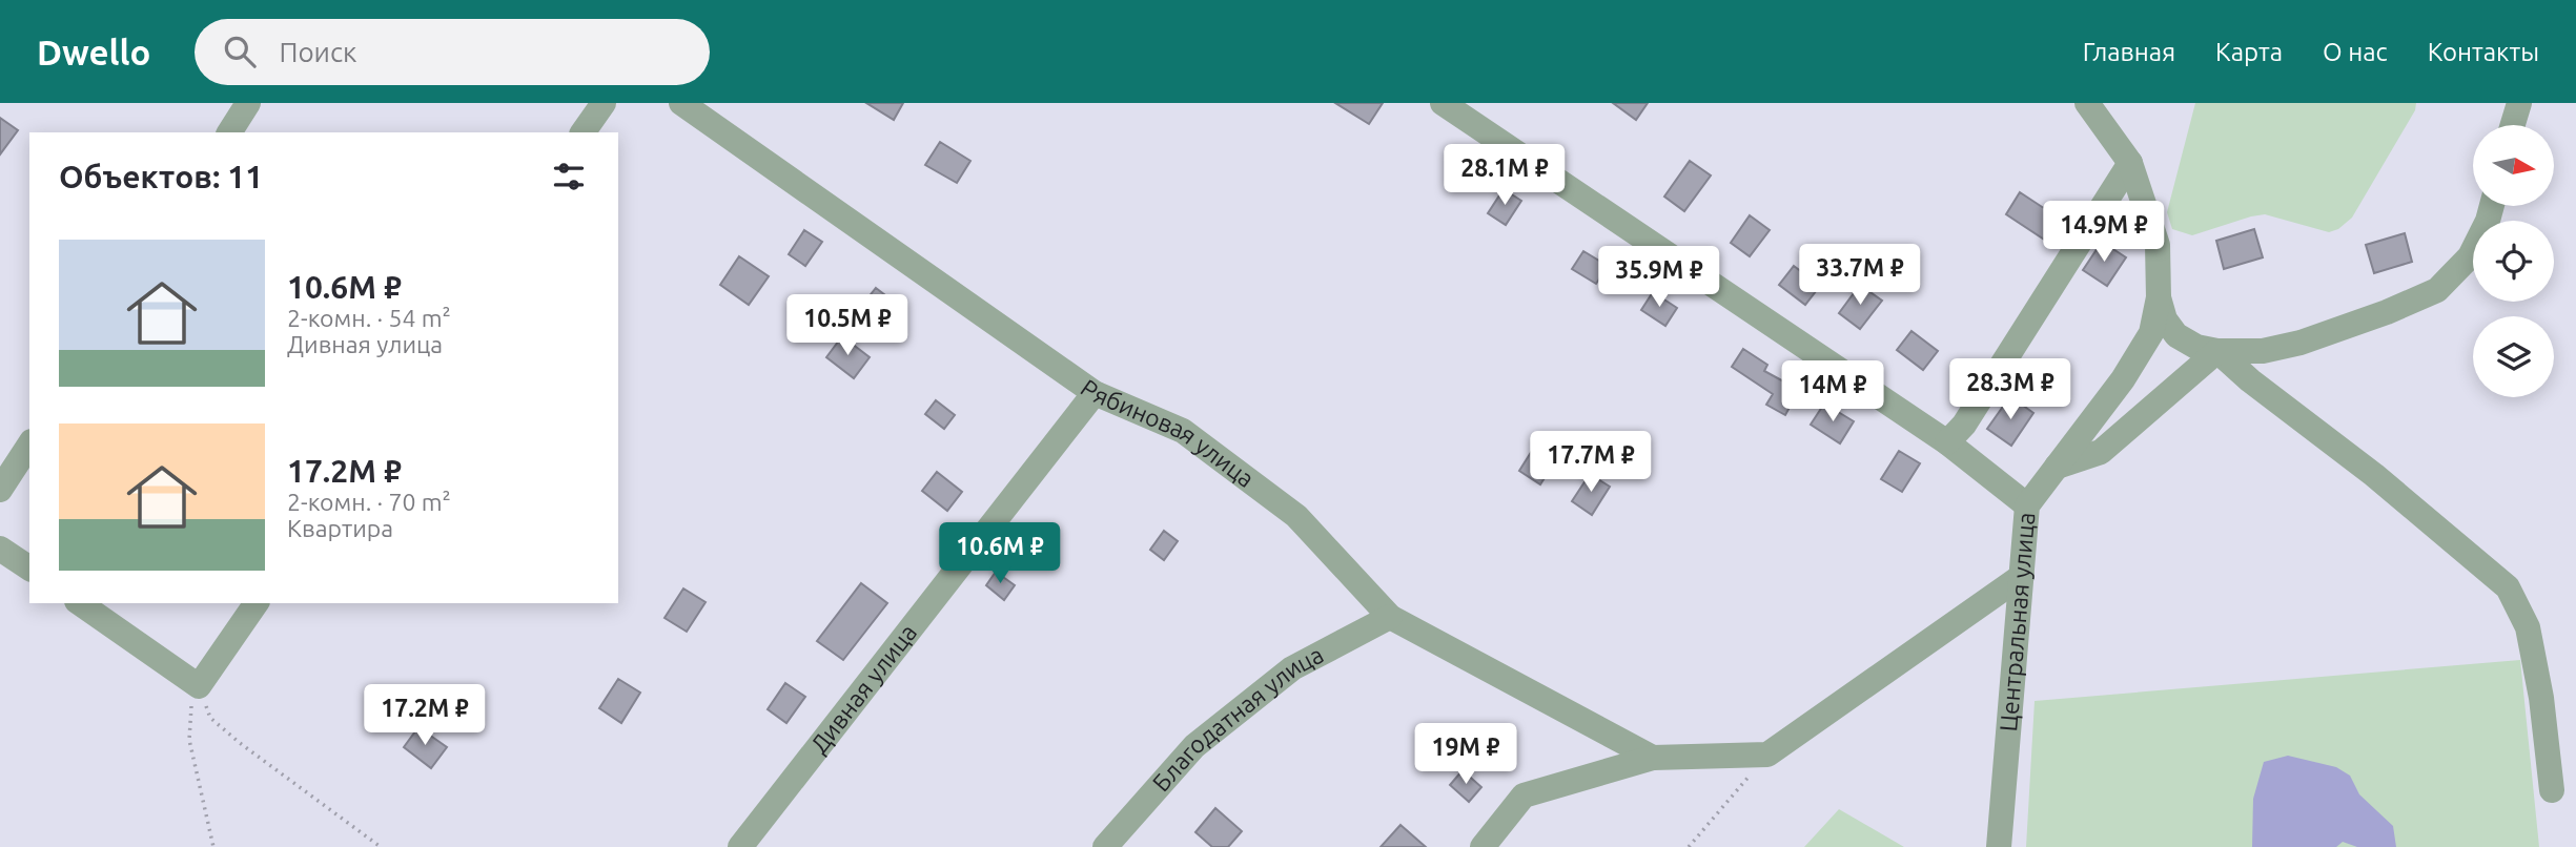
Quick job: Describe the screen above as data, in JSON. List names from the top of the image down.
{
  "streets": {
    "street": [
      "Рябиновая улица",
      "Центральная улица",
      "Дивная улица",
      "Благодатная улица"
    ]
  },
  "crossings": [
    ["Рябиновая улица", "Дивная улица"],
    ["Рябиновая улица", "Благодатная улица"]
  ],
  "north": "right",
  "page": {
    "header": "Dwello",
    "search": "Поиск",
    "nav": [
      "Главная",
      "Карта",
      "О нас",
      "Контакты"
    ],
    "heading": "Объектов: 11",
    "price": [
      "28.1M ₽",
      "14.9M ₽",
      "33.7M ₽",
      "35.9M ₽",
      "10.5M ₽",
      "28.3M ₽",
      "14M ₽",
      "17.7M ₽",
      "10.6M ₽",
      "17.2M ₽",
      "19M ₽"
    ],
    "list": [
      {
        "name": "10.6M ₽",
        "note": "2-комн. · 54 m² · Дивная улица"
      },
      {
        "name": "17.2M ₽",
        "note": "2-комн. · 70 m² · Квартира"
      }
    ]
  }
}
